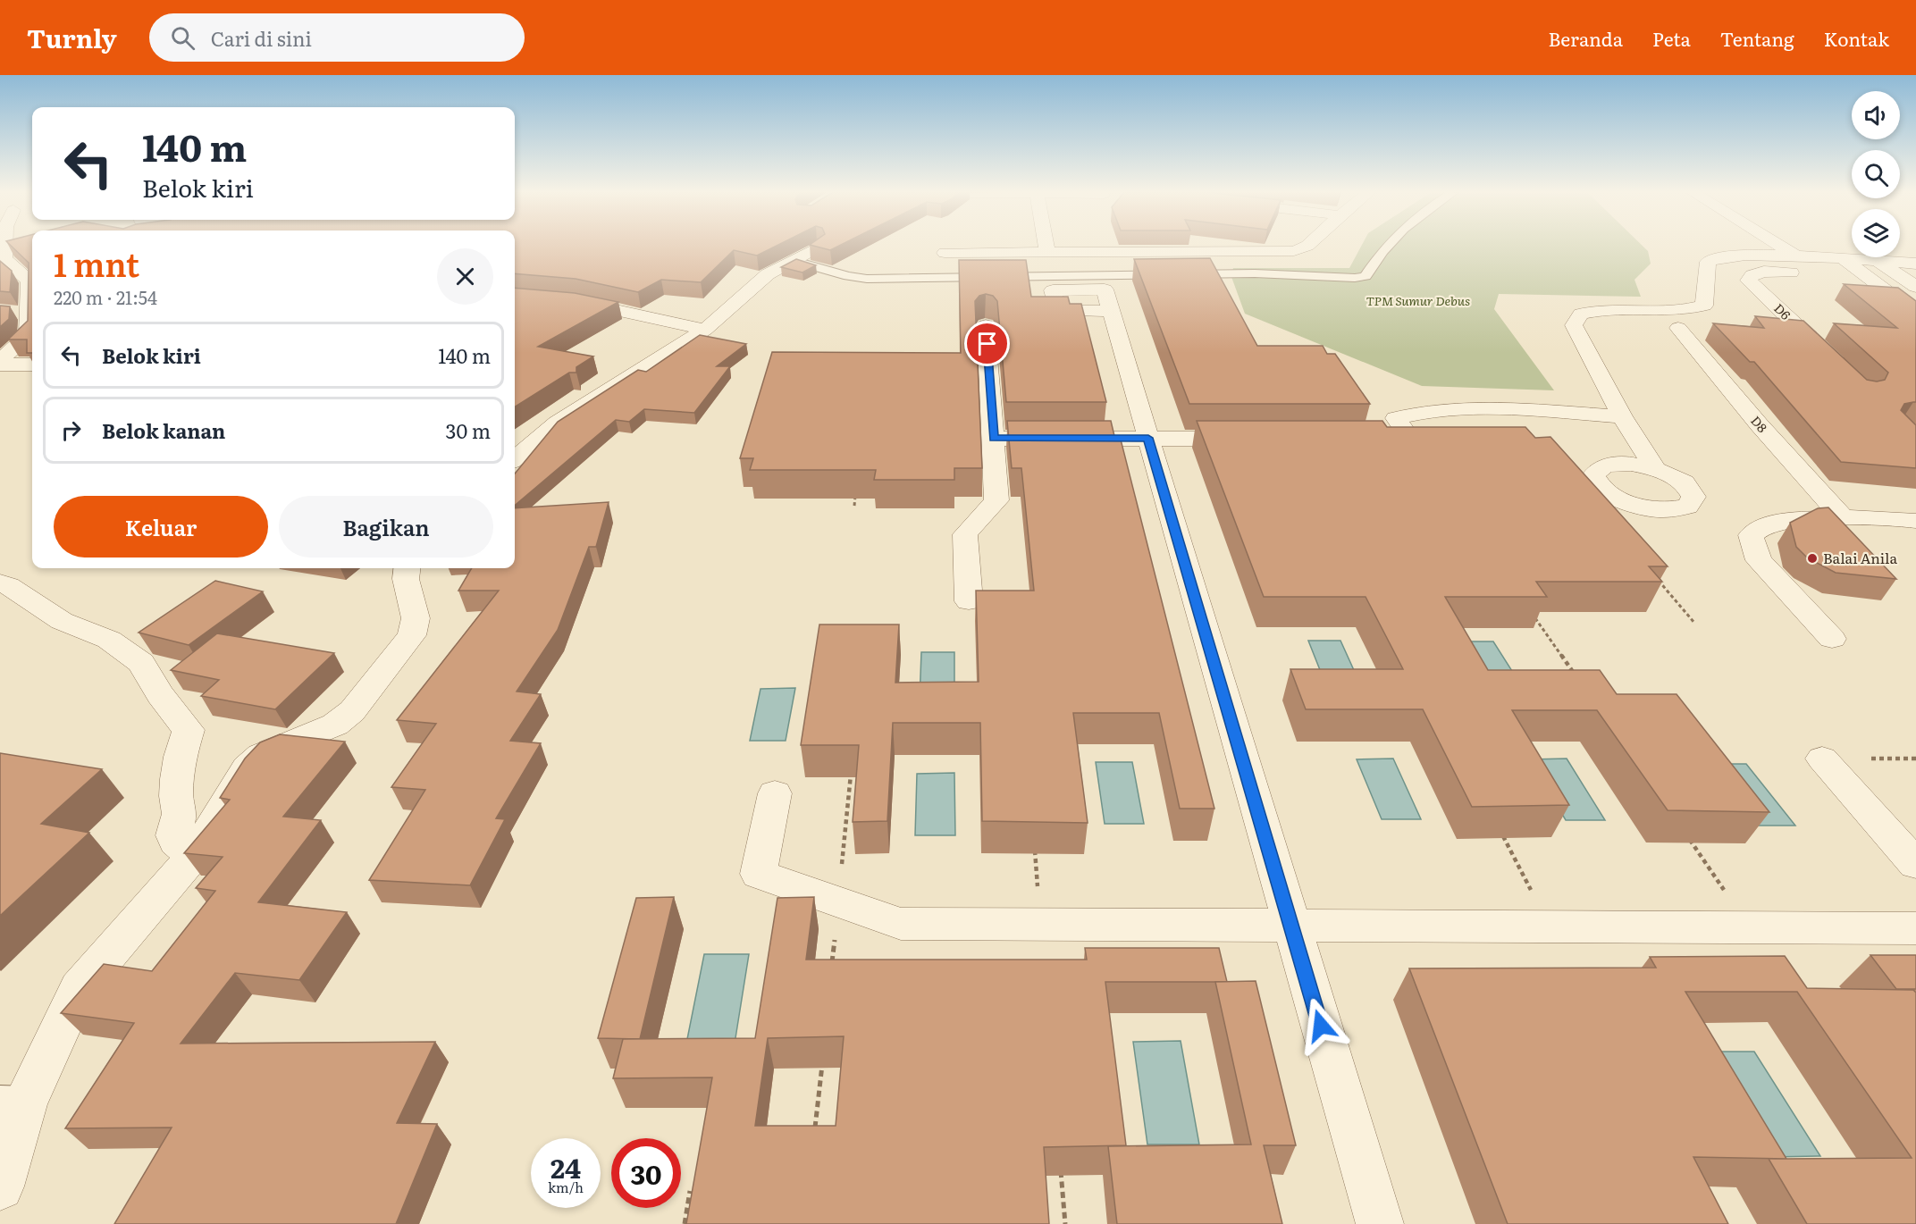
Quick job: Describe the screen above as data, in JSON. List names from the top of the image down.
{
  "streets": {
    "street": ["D6", "D8"]
  },
  "parks": ["TPM Sumur Debus"],
  "places": ["Balai Anila"],
  "page": {
    "header": "Turnly",
    "search": "Cari di sini",
    "nav": [
      "Beranda",
      "Peta",
      "Tentang",
      "Kontak"
    ],
    "turn": ["140 m", "Belok kiri"],
    "heading": ["1 mnt", "220 m · 21:54"],
    "list": [
      {
        "name": "Belok kiri",
        "value": "140 m"
      },
      {
        "name": "Belok kanan",
        "value": "30 m"
      }
    ],
    "buttons": ["Keluar", "Bagikan"],
    "speed": "24 km/h",
    "limit": "30"
  }
}
